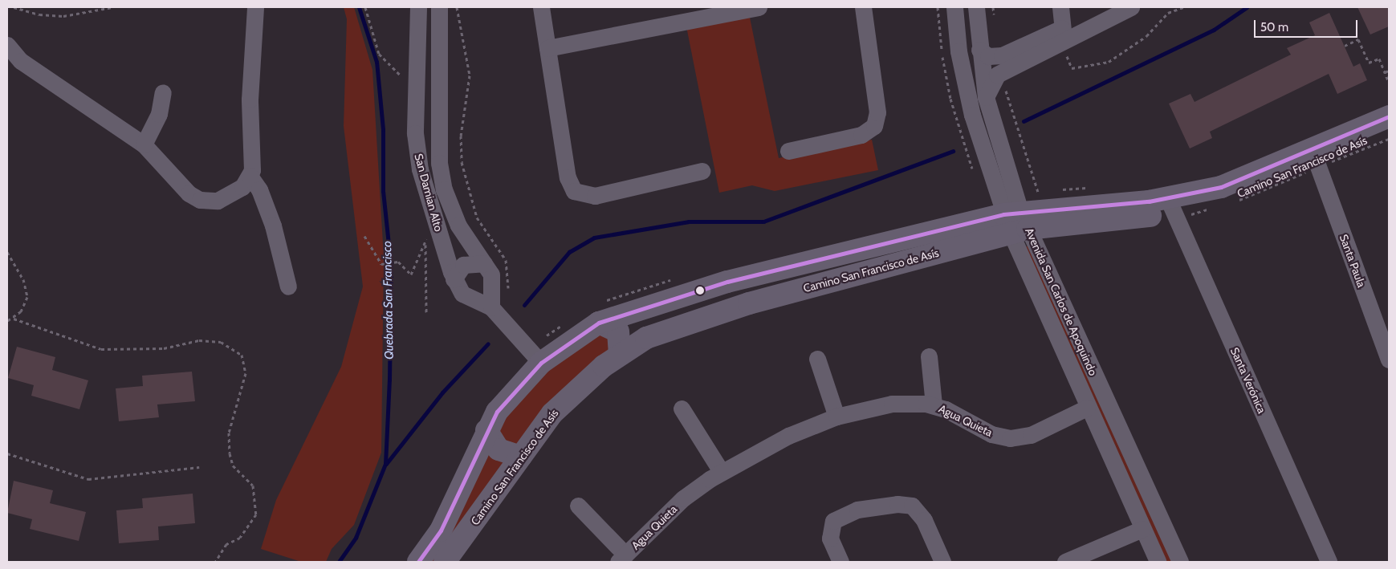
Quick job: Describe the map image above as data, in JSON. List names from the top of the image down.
{
  "streets": {
    "main road": ["Camino San Francisco de Asís"],
    "street": [
      "San Damian Alto",
      "Santa Paula",
      "Avenida San Carlos de Apoquindo",
      "Santa Verónica",
      "Agua Quieta"
    ]
  },
  "crossings": [
    ["Camino San Francisco de Asís", "San Damian Alto"],
    ["Camino San Francisco de Asís", "Santa Paula"],
    ["Camino San Francisco de Asís", "Avenida San Carlos de Apoquindo"],
    ["Camino San Francisco de Asís", "Santa Verónica"],
    ["Avenida San Carlos de Apoquindo", "Agua Quieta"]
  ],
  "water": ["Quebrada San Francisco"],
  "scale_bar": "50 m"
}
